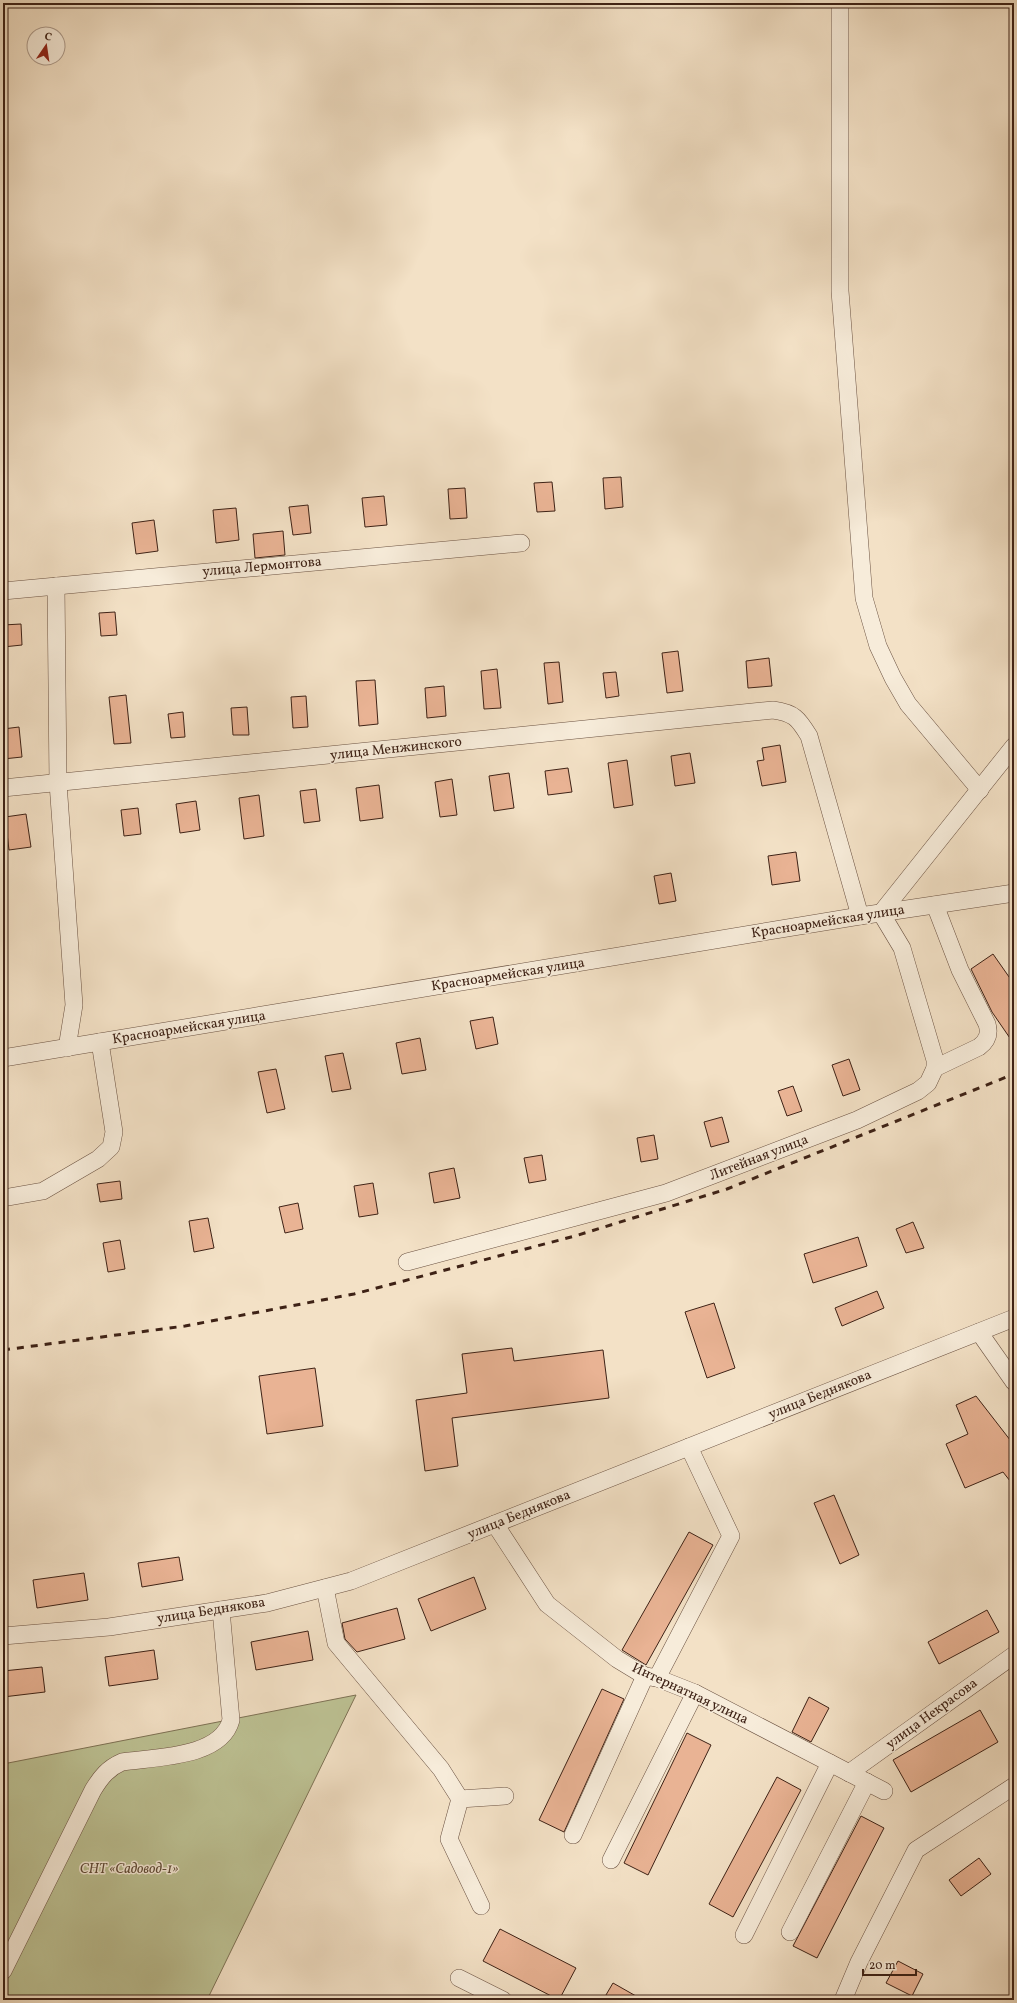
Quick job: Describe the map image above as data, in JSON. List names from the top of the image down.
{
  "streets": {
    "street": [
      "улица Лермонтова",
      "улица Менжинского",
      "Красноармейская улица",
      "Литейная улица",
      "улица Беднякова",
      "Интернатная улица",
      "улица Некрасова"
    ]
  },
  "crossings": [
    ["улица Менжинского", "Красноармейская улица"],
    ["улица Беднякова", "Интернатная улица"],
    ["Интернатная улица", "улица Некрасова"]
  ],
  "parks": ["СНТ «Садовод-1»"],
  "scale_bar": "20 m",
  "north": "top"
}
